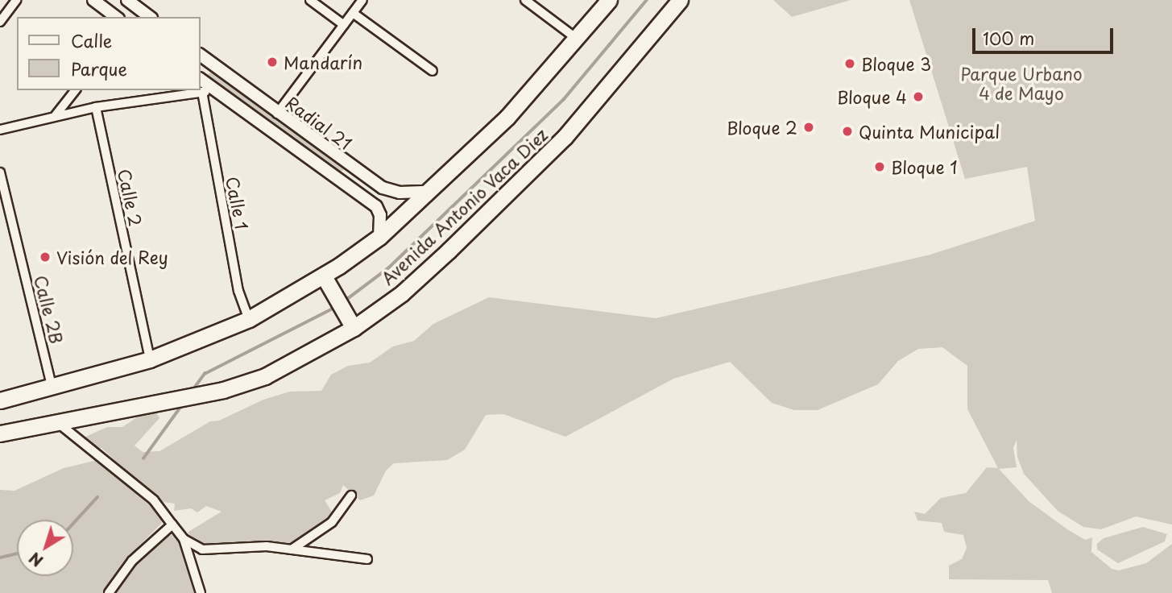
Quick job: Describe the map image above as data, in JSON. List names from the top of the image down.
{
  "streets": {
    "highway": ["Avenida Antonio Vaca Diez"],
    "street": [
      "Radial 21",
      "Calle 2",
      "Calle 1",
      "Calle 2B"
    ]
  },
  "crossings": [
    ["Radial 21", "Avenida Antonio Vaca Diez"],
    ["Calle 2", "Avenida Antonio Vaca Diez"],
    ["Calle 1", "Avenida Antonio Vaca Diez"],
    ["Avenida Antonio Vaca Diez", "Calle 2B"]
  ],
  "parks": ["Parque Urbano 4 de Mayo"],
  "places": [
    "Mandarín",
    "Bloque 3",
    "Bloque 4",
    "Bloque 2",
    "Quinta Municipal",
    "Bloque 1",
    "Visión del Rey"
  ],
  "legend": ["Calle", "Parque"],
  "scale_bar": "100 m",
  "north": "bottom left"
}
